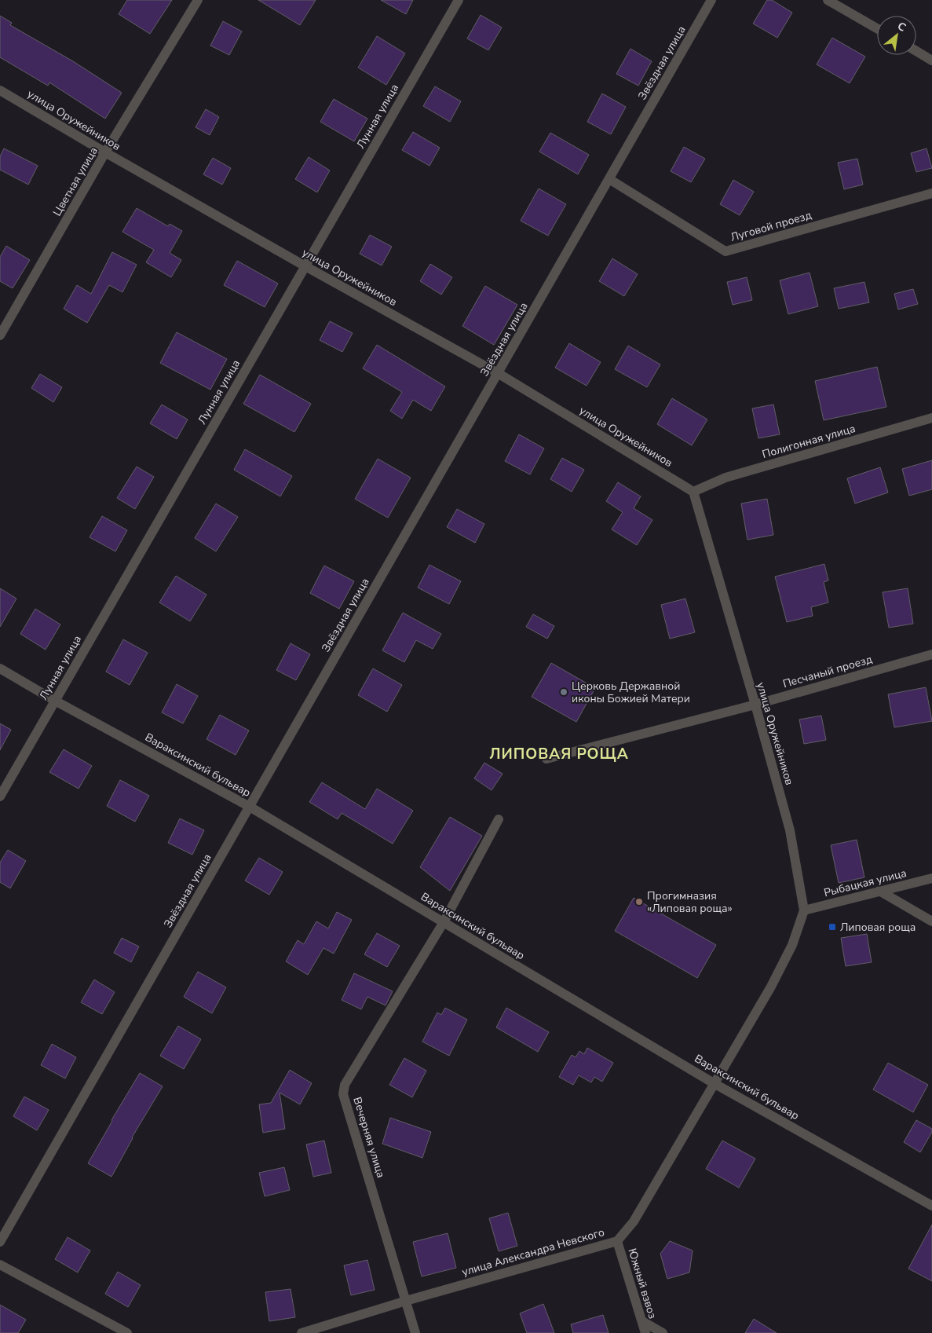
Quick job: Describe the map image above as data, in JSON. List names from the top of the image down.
{
  "streets": {
    "street": [
      "Звёздная улица",
      "Лунная улица",
      "улица Оружейников",
      "Цветная улица",
      "Луговой проезд",
      "Полигонная улица",
      "Песчаный проезд",
      "Вараксинский бульвар",
      "Рыбацкая улица",
      "Вечерняя улица",
      "улица Александра Невского",
      "Южный взвоз"
    ]
  },
  "crossings": [
    ["Звёздная улица", "улица Оружейников"],
    ["Звёздная улица", "Луговой проезд"],
    ["Звёздная улица", "Вараксинский бульвар"],
    ["Лунная улица", "улица Оружейников"],
    ["Лунная улица", "Вараксинский бульвар"],
    ["улица Оружейников", "Цветная улица"],
    ["улица Оружейников", "Полигонная улица"],
    ["улица Оружейников", "Песчаный проезд"],
    ["улица Оружейников", "Вараксинский бульвар"],
    ["улица Оружейников", "Рыбацкая улица"],
    ["улица Оружейников", "улица Александра Невского"],
    ["Вараксинский бульвар", "Вечерняя улица"],
    ["Вараксинский бульвар", "улица Александра Невского"],
    ["Вечерняя улица", "улица Александра Невского"],
    ["улица Александра Невского", "Южный взвоз"]
  ],
  "districts": ["ЛИПОВАЯ РОЩА"],
  "places": {
    "other": ["Церковь Державной иконы Божией Матери", "Прогимназия «Липовая роща»"],
    "transit": ["Липовая роща"]
  },
  "north": "top right"
}
